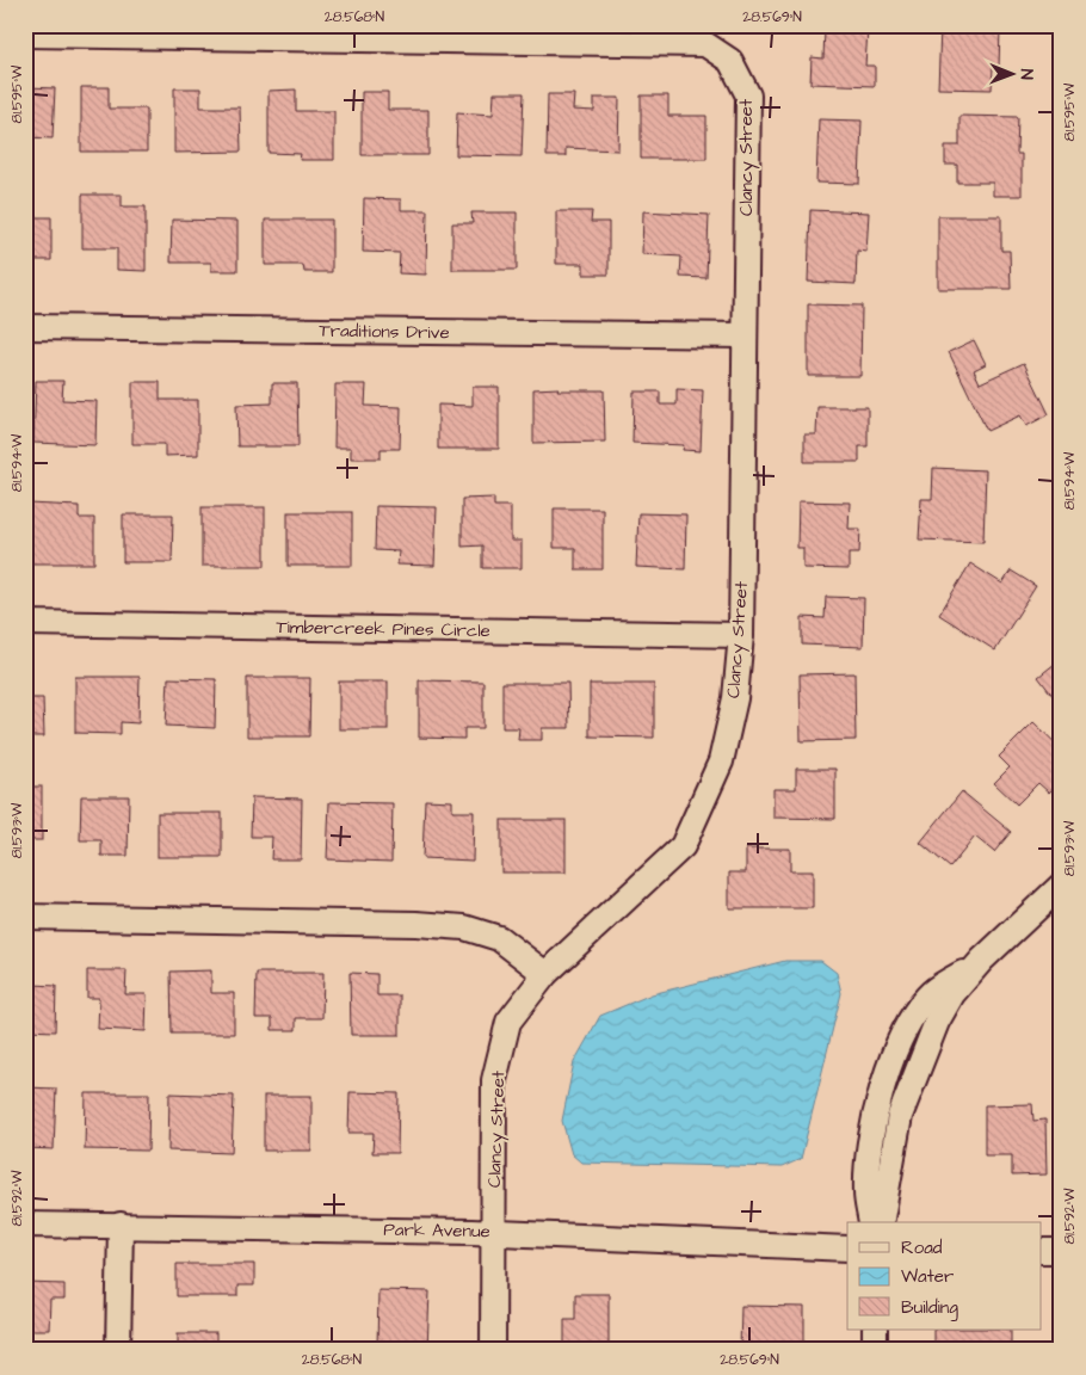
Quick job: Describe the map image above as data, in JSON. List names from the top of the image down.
{
  "streets": {
    "street": [
      "Clancy Street",
      "Traditions Drive",
      "Timbercreek Pines Circle",
      "Park Avenue"
    ]
  },
  "crossings": [
    ["Clancy Street", "Traditions Drive"],
    ["Clancy Street", "Timbercreek Pines Circle"],
    ["Clancy Street", "Park Avenue"]
  ],
  "legend": ["Road", "Water", "Building"],
  "north": "right",
  "coordinates": [
    "28.568°N",
    "28.569°N",
    "81.595°W",
    "81.594°W",
    "81.593°W",
    "81.592°W"
  ]
}
